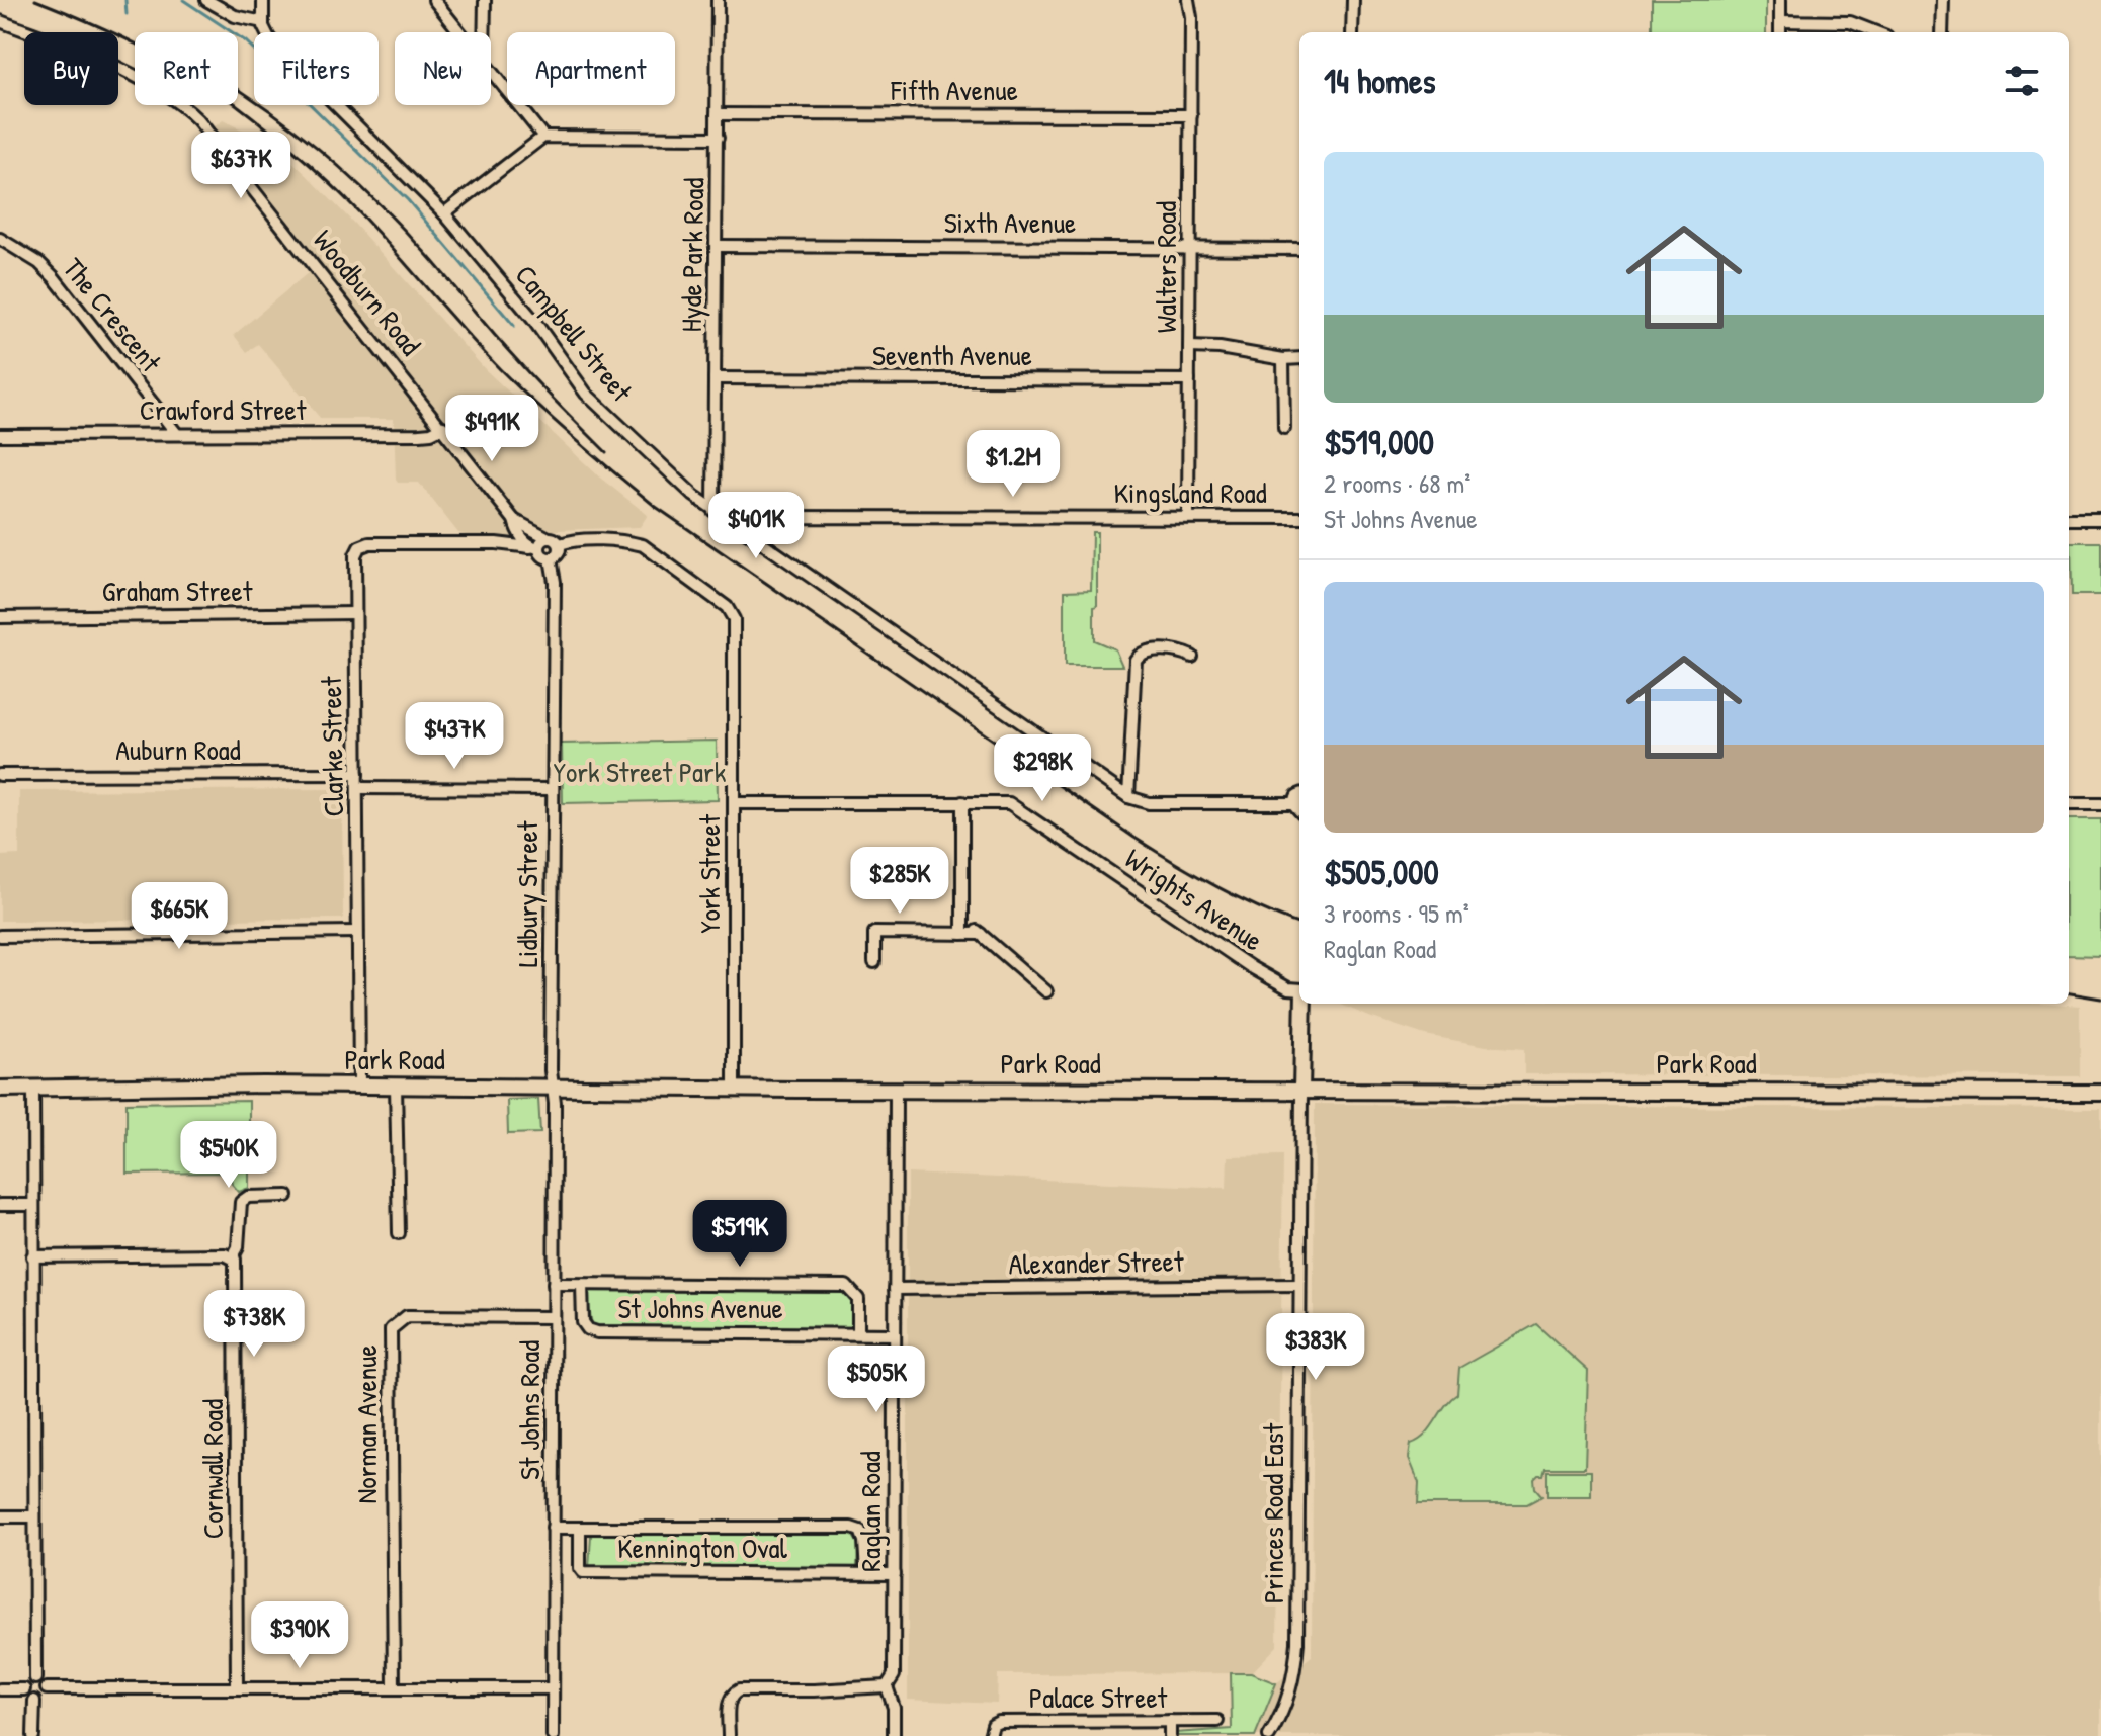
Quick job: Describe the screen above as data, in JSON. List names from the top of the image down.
{
  "streets": {
    "main road": ["Park Road"],
    "street": [
      "Fifth Avenue",
      "Sixth Avenue",
      "Hyde Park Road",
      "Walters Road",
      "Woodburn Road",
      "The Crescent",
      "Campbell Street",
      "Seventh Avenue",
      "Crawford Street",
      "Kingsland Road",
      "Graham Street",
      "Clarke Street",
      "Auburn Road",
      "York Street",
      "Lidbury Street",
      "Wrights Avenue",
      "Alexander Street",
      "St Johns Avenue",
      "St Johns Road",
      "Norman Avenue",
      "Cornwall Road",
      "Raglan Road",
      "Princes Road East",
      "Kennington Oval",
      "Palace Street"
    ]
  },
  "crossings": [
    ["Fifth Avenue", "Hyde Park Road"],
    ["Fifth Avenue", "Walters Road"],
    ["Sixth Avenue", "Hyde Park Road"],
    ["Sixth Avenue", "Walters Road"],
    ["Hyde Park Road", "Campbell Street"],
    ["Hyde Park Road", "Seventh Avenue"],
    ["Walters Road", "Seventh Avenue"],
    ["Walters Road", "Kingsland Road"],
    ["Woodburn Road", "Crawford Street"],
    ["Woodburn Road", "Clarke Street"],
    ["Woodburn Road", "York Street"],
    ["Woodburn Road", "Lidbury Street"],
    ["The Crescent", "Crawford Street"],
    ["Campbell Street", "Kingsland Road"],
    ["Graham Street", "Clarke Street"],
    ["Clarke Street", "Auburn Road"],
    ["Clarke Street", "York Street"],
    ["Clarke Street", "Lidbury Street"],
    ["Clarke Street", "Park Road"],
    ["York Street", "Lidbury Street"],
    ["York Street", "Wrights Avenue"],
    ["York Street", "Park Road"],
    ["Lidbury Street", "Park Road"],
    ["Lidbury Street", "St Johns Road"],
    ["Park Road", "St Johns Road"],
    ["Park Road", "Raglan Road"],
    ["Park Road", "Princes Road East"],
    ["Alexander Street", "Raglan Road"],
    ["Alexander Street", "Princes Road East"],
    ["St Johns Avenue", "St Johns Road"],
    ["St Johns Avenue", "Raglan Road"],
    ["St Johns Road", "Norman Avenue"],
    ["St Johns Road", "Kennington Oval"],
    ["Raglan Road", "Kennington Oval"]
  ],
  "parks": ["York Street Park"],
  "page": {
    "chip": [
      "Buy",
      "Rent",
      "Filters",
      "New",
      "Apartment"
    ],
    "heading": "14 homes",
    "list": [
      {
        "name": "$519,000",
        "note": "2 rooms · 68 m² · St Johns Avenue"
      },
      {
        "name": "$505,000",
        "note": "3 rooms · 95 m² · Raglan Road"
      }
    ],
    "price": [
      "$637K",
      "$491K",
      "$1.2M",
      "$401K",
      "$437K",
      "$298K",
      "$285K",
      "$665K",
      "$540K",
      "$519K",
      "$738K",
      "$383K",
      "$505K",
      "$390K"
    ]
  }
}
